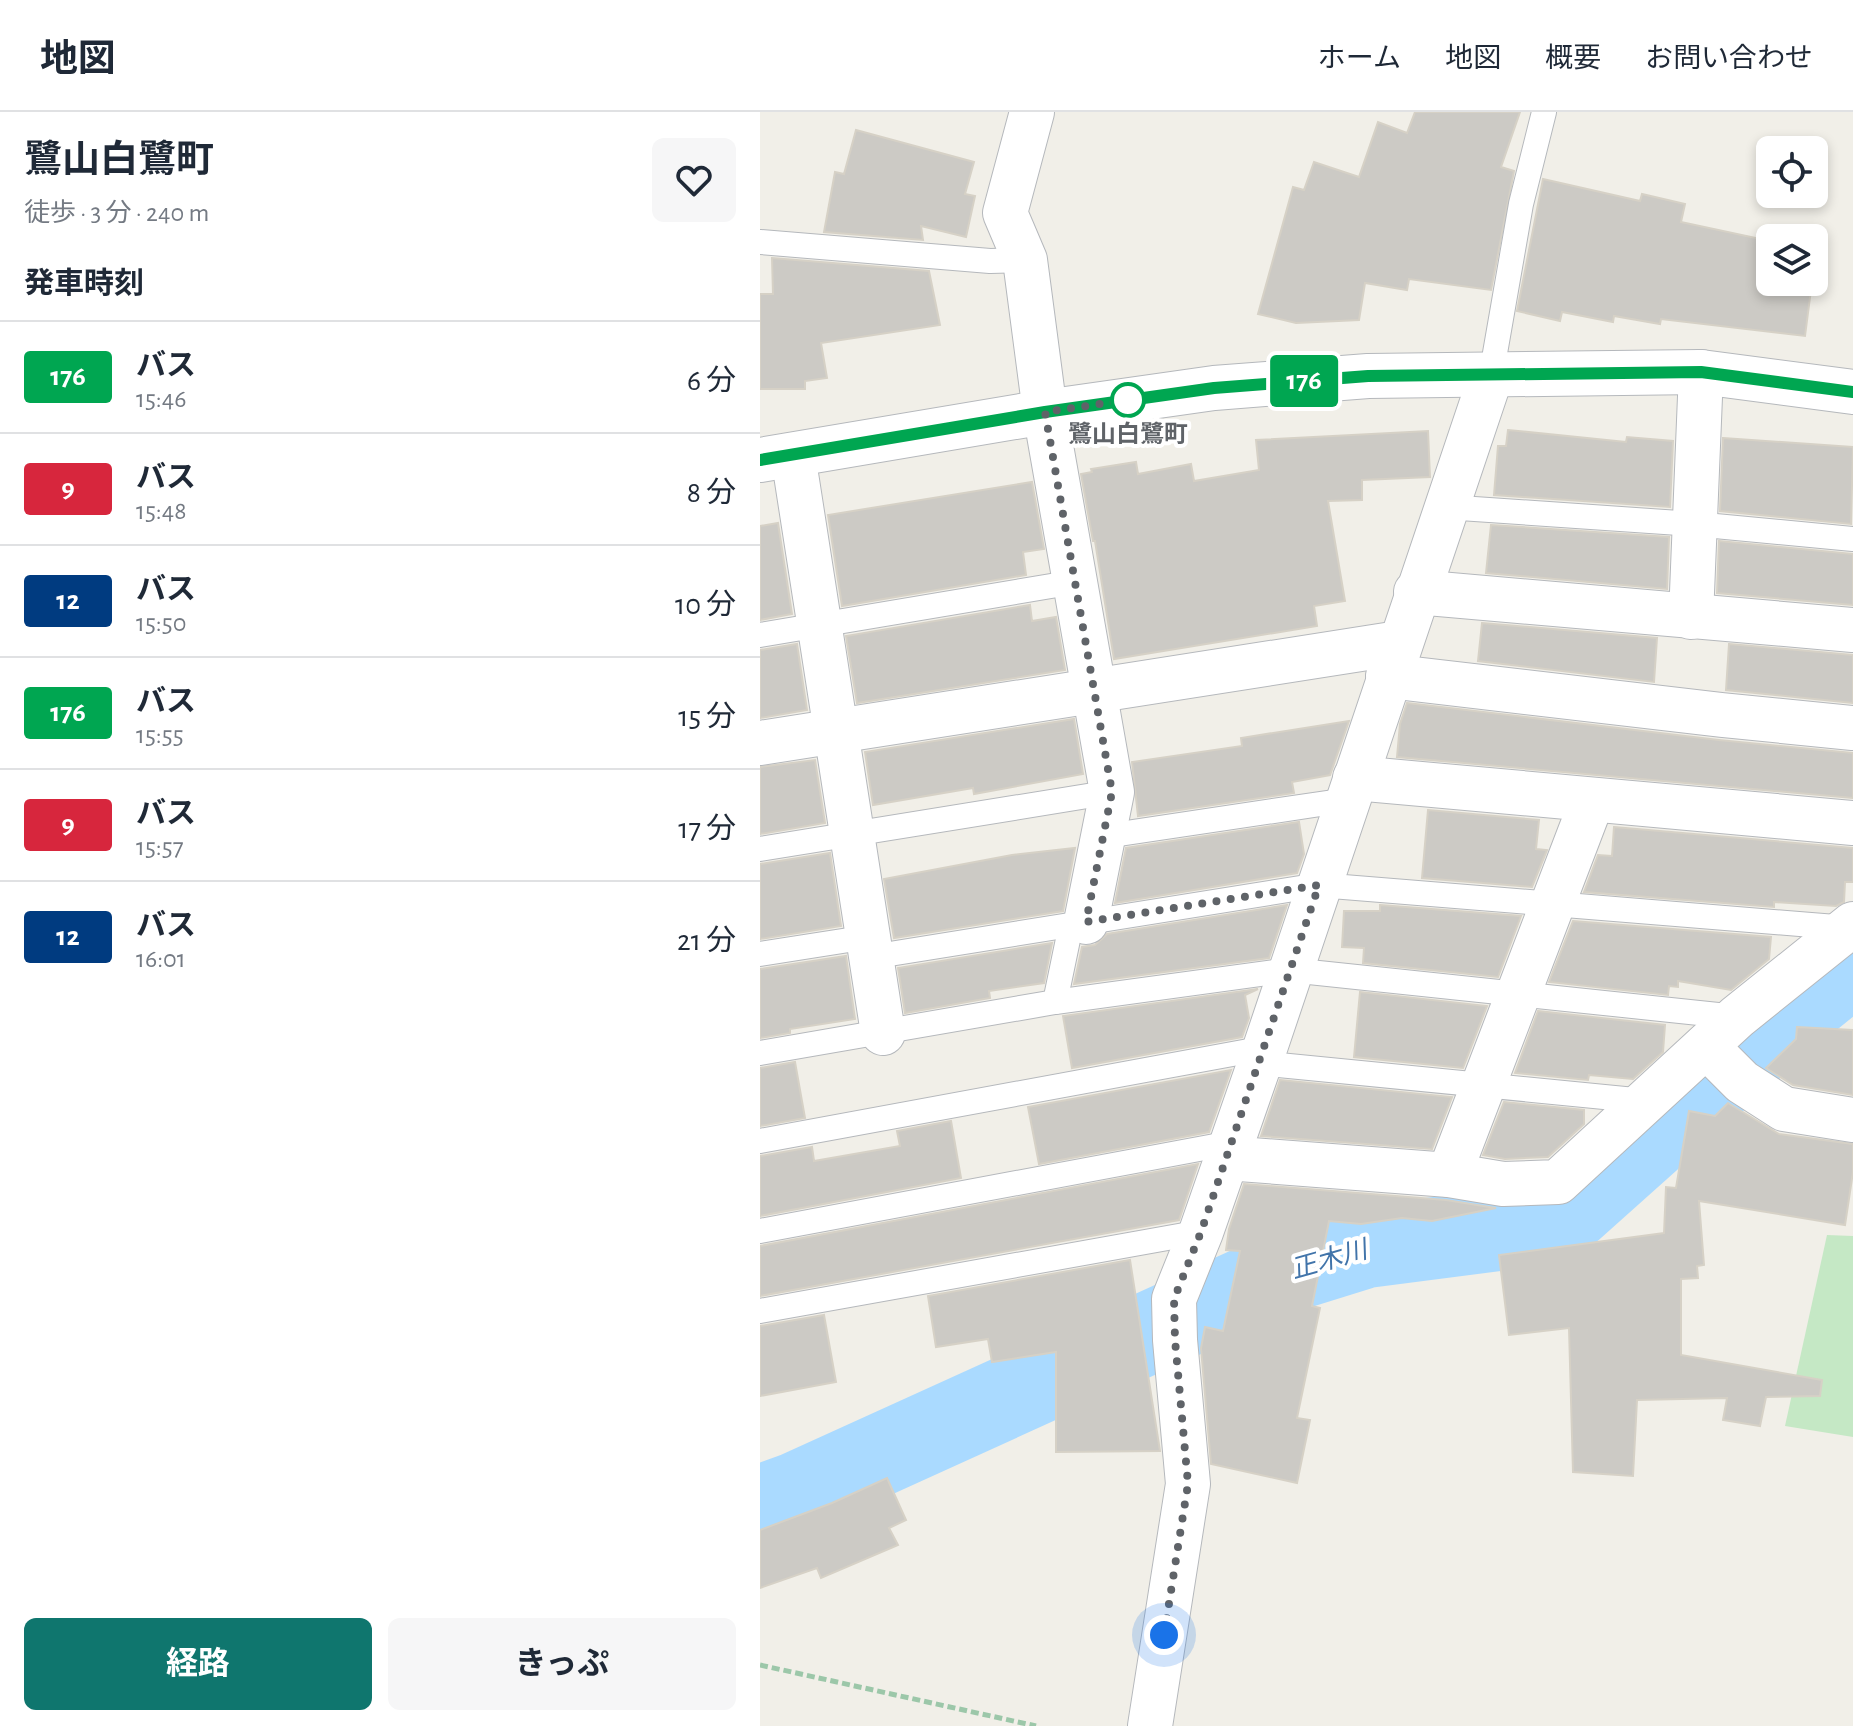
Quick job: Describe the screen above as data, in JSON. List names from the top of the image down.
{
  "water": ["正木川"],
  "places": ["鷺山白鷺町"],
  "lines": ["bus line 176"],
  "page": {
    "header": "地図",
    "nav": [
      "ホーム",
      "地図",
      "概要",
      "お問い合わせ"
    ],
    "heading": [
      ["鷺山白鷺町", "徒歩 · 3 分 · 240 m"],
      "発車時刻"
    ],
    "on_map": "176",
    "list": [
      {
        "mark": "176",
        "name": "バス",
        "note": "15:46",
        "value": "6 分"
      },
      {
        "mark": "9",
        "name": "バス",
        "note": "15:48",
        "value": "8 分"
      },
      {
        "mark": "12",
        "name": "バス",
        "note": "15:50",
        "value": "10 分"
      },
      {
        "mark": "176",
        "name": "バス",
        "note": "15:55",
        "value": "15 分"
      },
      {
        "mark": "9",
        "name": "バス",
        "note": "15:57",
        "value": "17 分"
      },
      {
        "mark": "12",
        "name": "バス",
        "note": "16:01",
        "value": "21 分"
      }
    ],
    "buttons": ["経路", "きっぷ"]
  }
}
